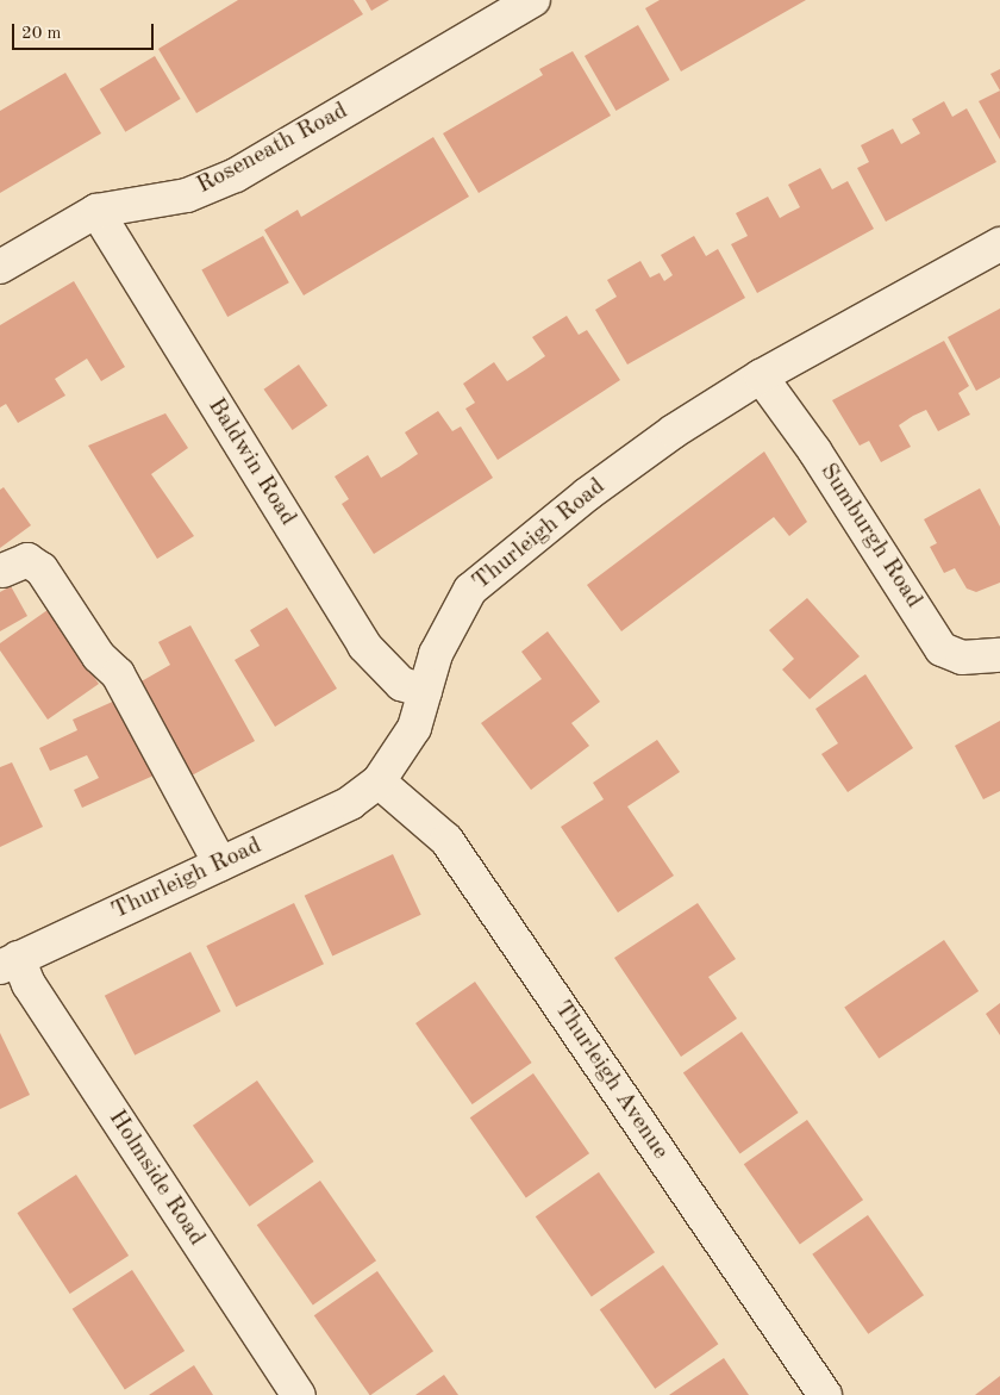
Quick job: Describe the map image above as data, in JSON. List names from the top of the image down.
{
  "streets": {
    "street": [
      "Roseneath Road",
      "Baldwin Road",
      "Thurleigh Road",
      "Sumburgh Road",
      "Thurleigh Avenue",
      "Holmside Road"
    ]
  },
  "crossings": [
    ["Roseneath Road", "Baldwin Road"],
    ["Baldwin Road", "Thurleigh Road"],
    ["Thurleigh Road", "Sumburgh Road"],
    ["Thurleigh Road", "Thurleigh Avenue"],
    ["Thurleigh Road", "Holmside Road"]
  ],
  "scale_bar": "20 m"
}
